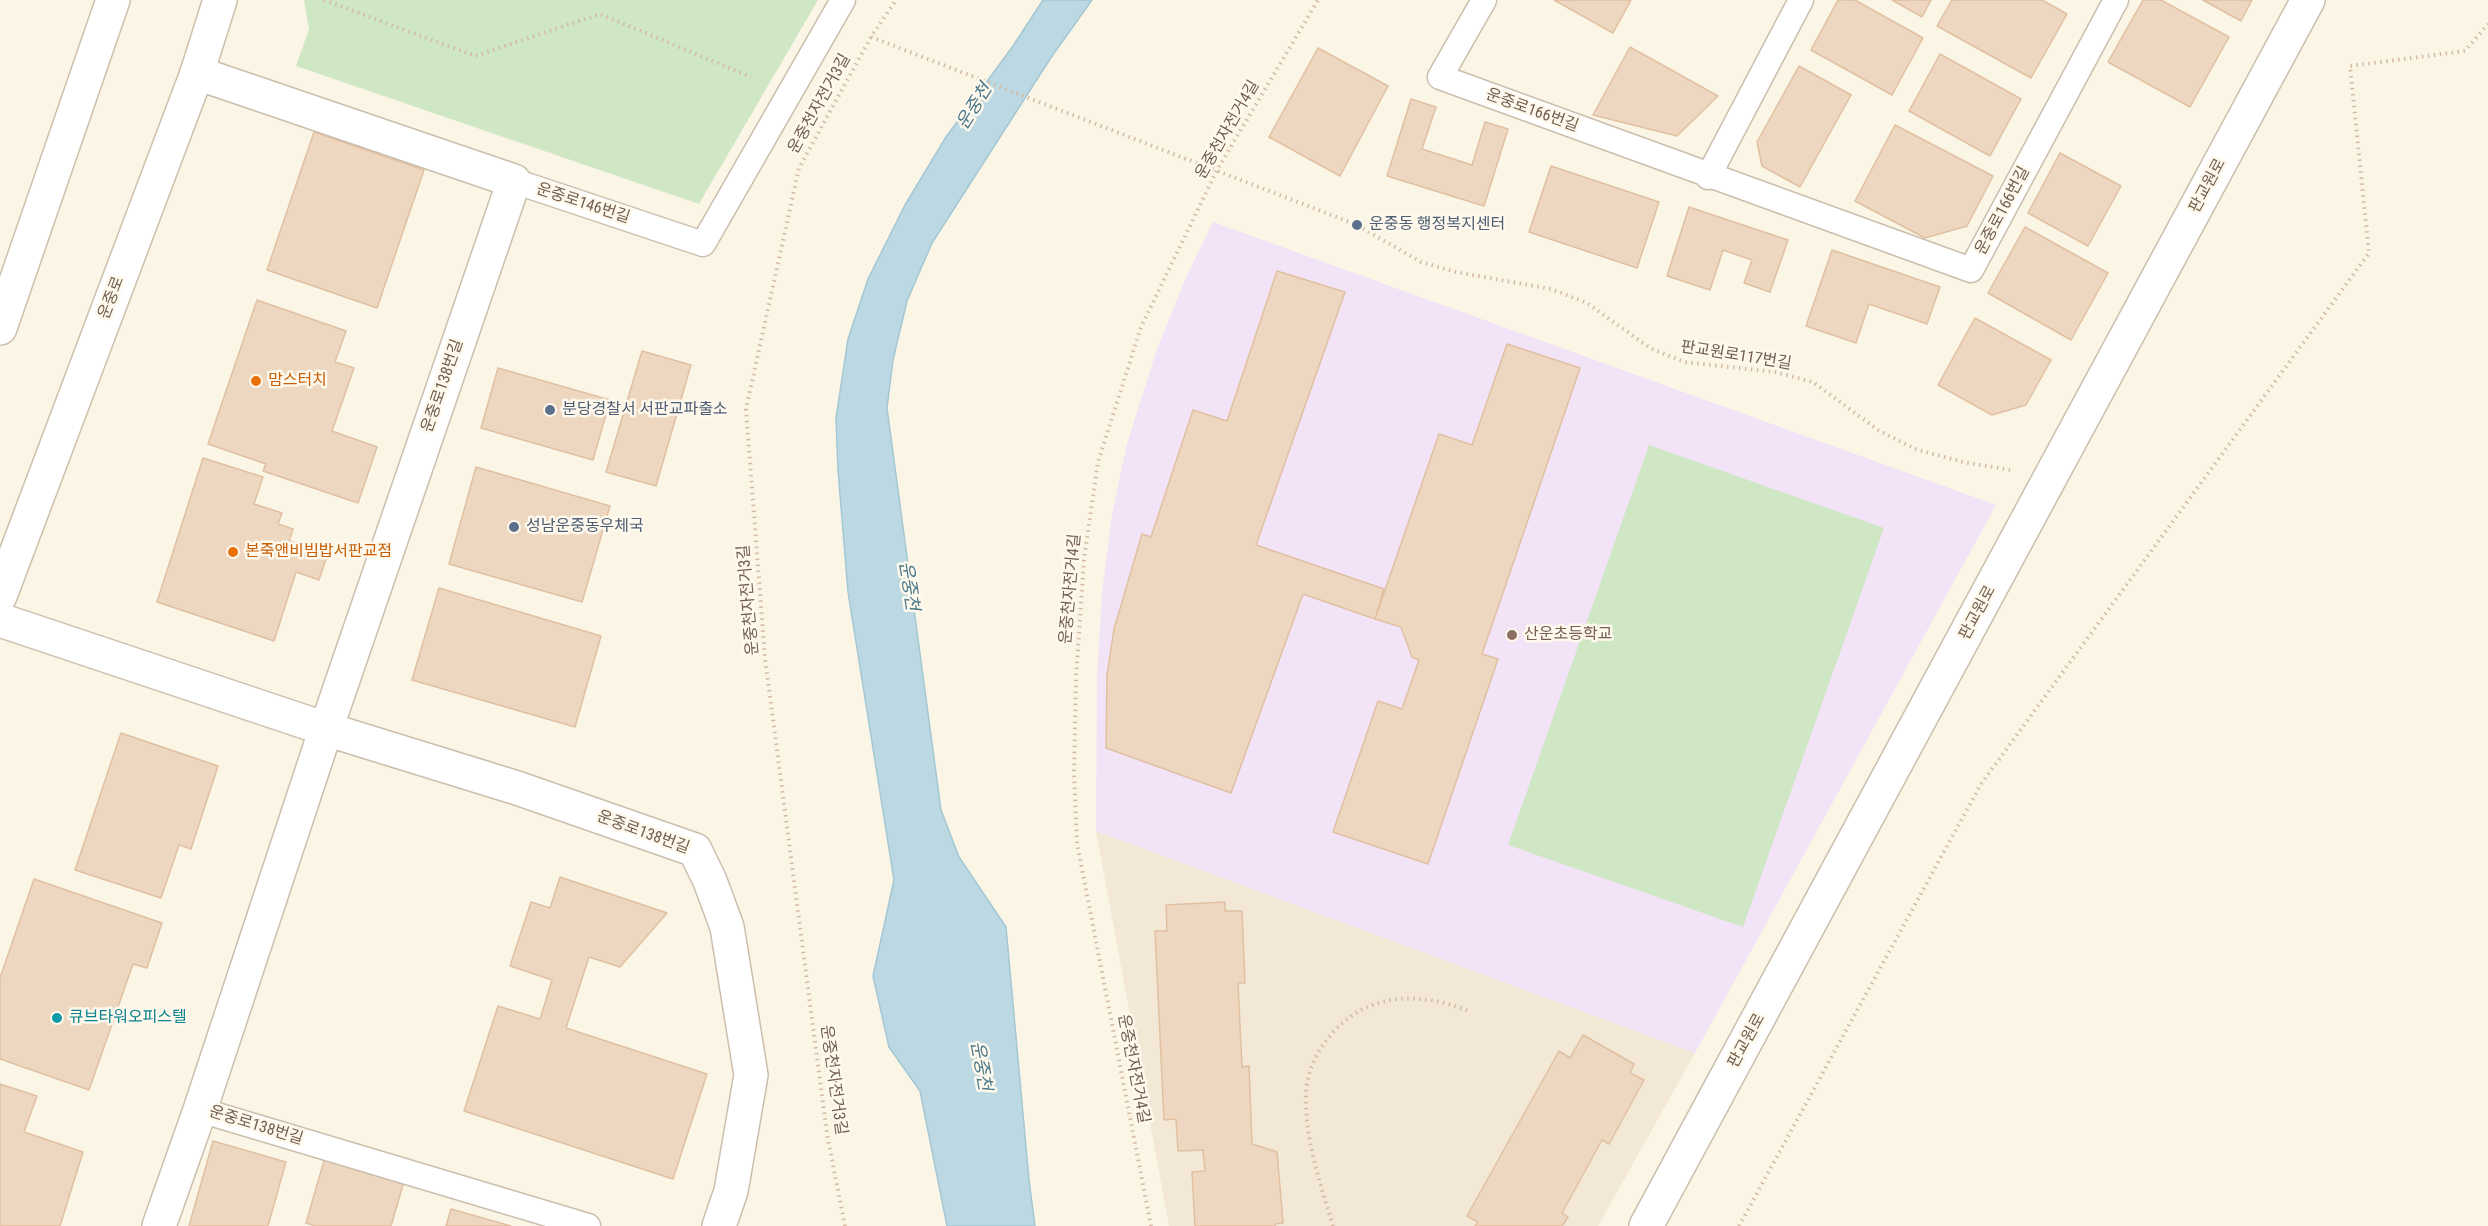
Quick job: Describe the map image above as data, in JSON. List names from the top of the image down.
{
  "streets": {
    "street": [
      "판교원로",
      "운중로146번길",
      "운중로",
      "운중로138번길"
    ],
    "lane": ["운중로166번길"],
    "path": ["운중천자전거3길", "운중천자전거4길", "판교원로117번길"]
  },
  "crossings": [
    ["운중천자전거3길", "판교원로117번길"],
    ["운중천자전거4길", "판교원로117번길"],
    ["운중로146번길", "운중로"],
    ["운중로146번길", "운중로138번길"]
  ],
  "water": ["운중천"],
  "places": [
    "운중동 행정복지센터",
    "맘스터치",
    "분당경찰서 서판교파출소",
    "성남운중동우체국",
    "본죽앤비빔밥서판교점",
    "산운초등학교",
    "큐브타워오피스텔"
  ]
}
